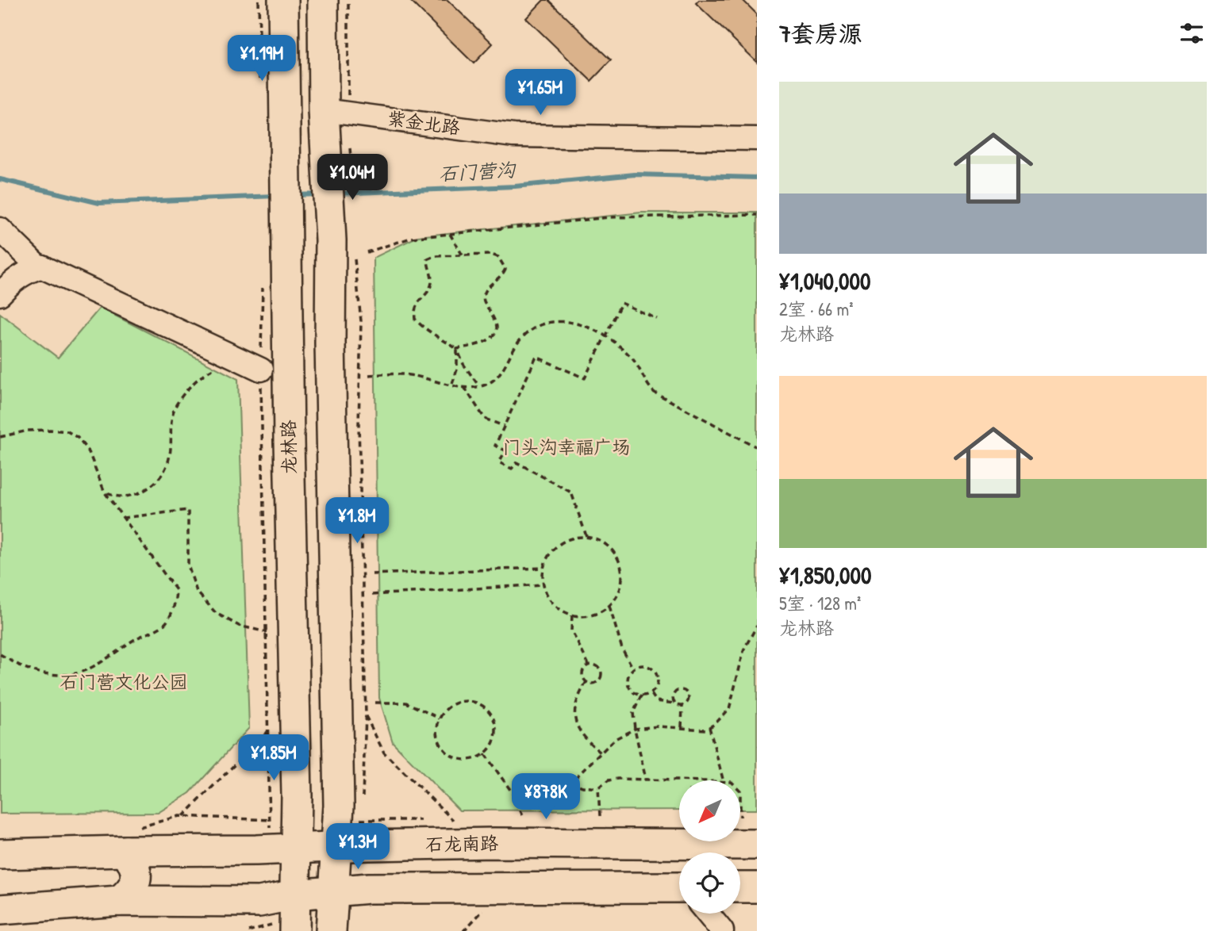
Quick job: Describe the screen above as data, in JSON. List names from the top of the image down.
{
  "streets": {
    "main road": ["龙林路", "石龙南路"],
    "street": ["紫金北路"]
  },
  "crossings": [
    ["龙林路", "石龙南路"]
  ],
  "water": ["石门营沟"],
  "parks": ["门头沟幸福广场", "石门营文化公园"],
  "north": "bottom left",
  "page": {
    "heading": "7套房源",
    "price": [
      "¥1.19M",
      "¥1.65M",
      "¥1.04M",
      "¥1.8M",
      "¥1.85M",
      "¥878K",
      "¥1.3M"
    ],
    "list": [
      {
        "name": "¥1,040,000",
        "note": "2室 · 66 m² · 龙林路"
      },
      {
        "name": "¥1,850,000",
        "note": "5室 · 128 m² · 龙林路"
      }
    ]
  }
}
